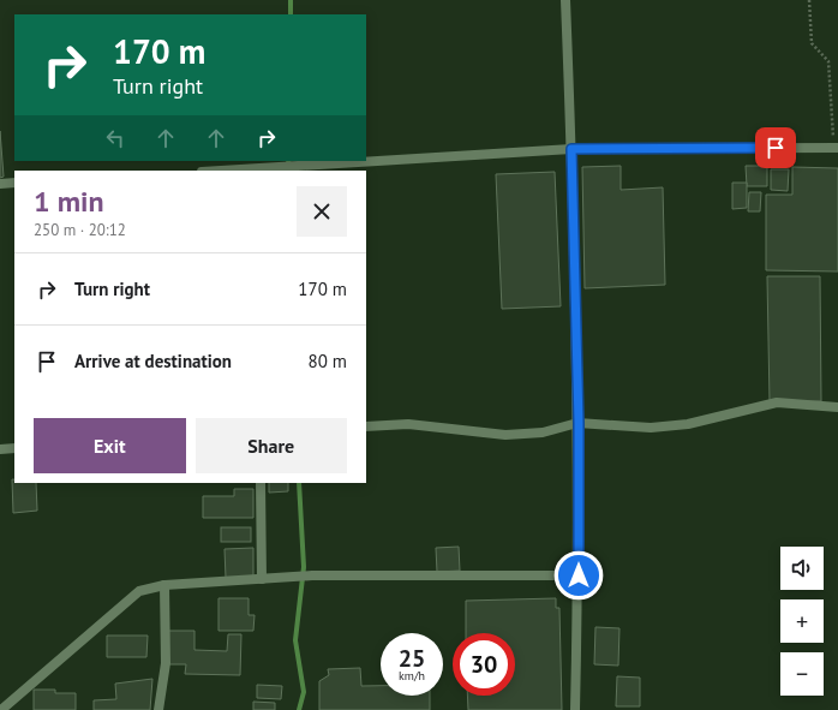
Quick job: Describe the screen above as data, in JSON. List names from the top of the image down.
{
  "page": {
    "turn": ["170 m", "Turn right"],
    "heading": ["1 min", "250 m · 20:12"],
    "list": [
      {
        "name": "Turn right",
        "value": "170 m"
      },
      {
        "name": "Arrive at destination",
        "value": "80 m"
      }
    ],
    "buttons": ["Exit", "Share"],
    "map_buttons": ["+", "−"],
    "speed": "25 km/h",
    "limit": "30"
  }
}
